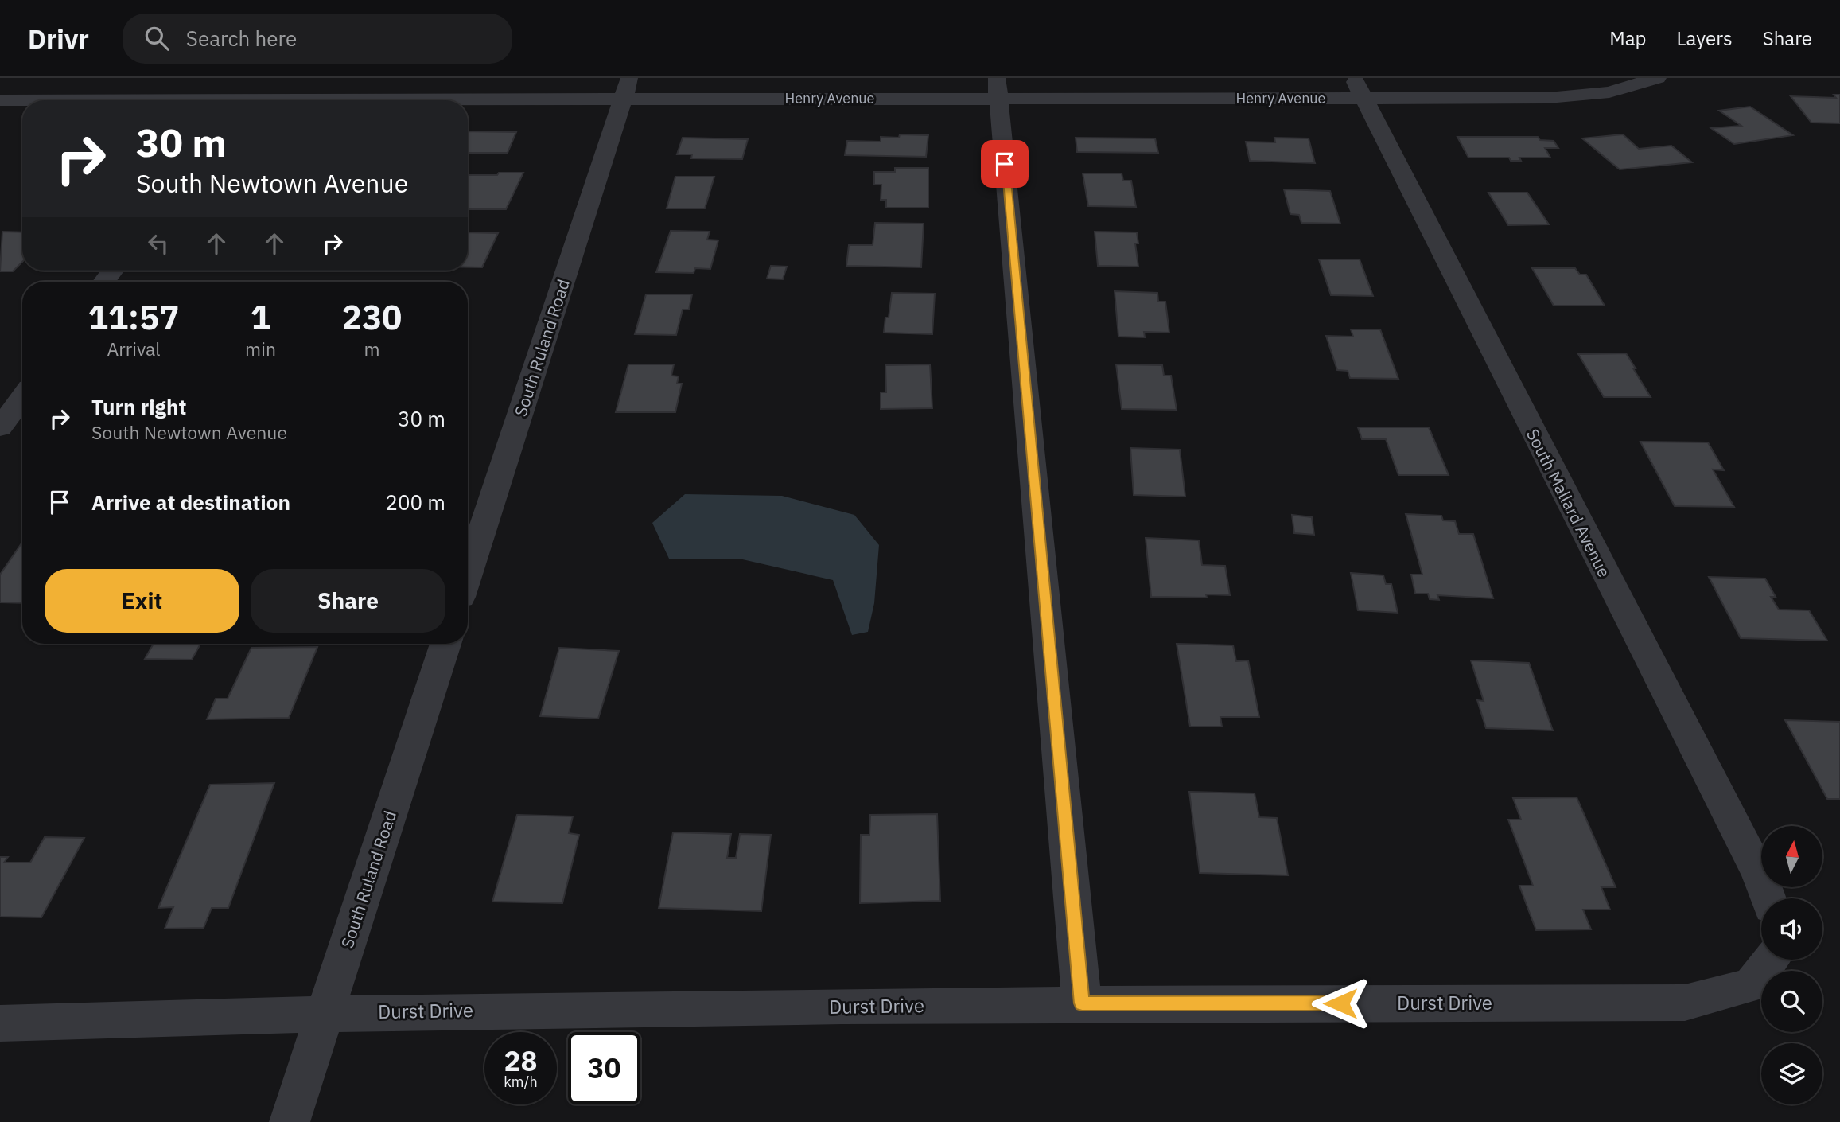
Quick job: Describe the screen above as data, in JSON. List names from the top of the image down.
{
  "streets": {
    "street": [
      "Henry Avenue",
      "South Ruland Road",
      "South Mallard Avenue",
      "Durst Drive"
    ]
  },
  "crossings": [
    ["Henry Avenue", "South Ruland Road"],
    ["Henry Avenue", "South Mallard Avenue"],
    ["South Ruland Road", "Durst Drive"]
  ],
  "north": "top",
  "page": {
    "header": "Drivr",
    "search": "Search here",
    "nav": ["Map", "Layers", "Share"],
    "turn": ["30 m", "South Newtown Avenue"],
    "eta": [
      "11:57",
      "Arrival",
      "1",
      "min",
      "230",
      "m"
    ],
    "list": [
      {
        "name": "Turn right",
        "note": "South Newtown Avenue",
        "value": "30 m"
      },
      {
        "name": "Arrive at destination",
        "value": "200 m"
      }
    ],
    "buttons": ["Exit", "Share"],
    "speed": "28 km/h",
    "limit": "30"
  }
}
